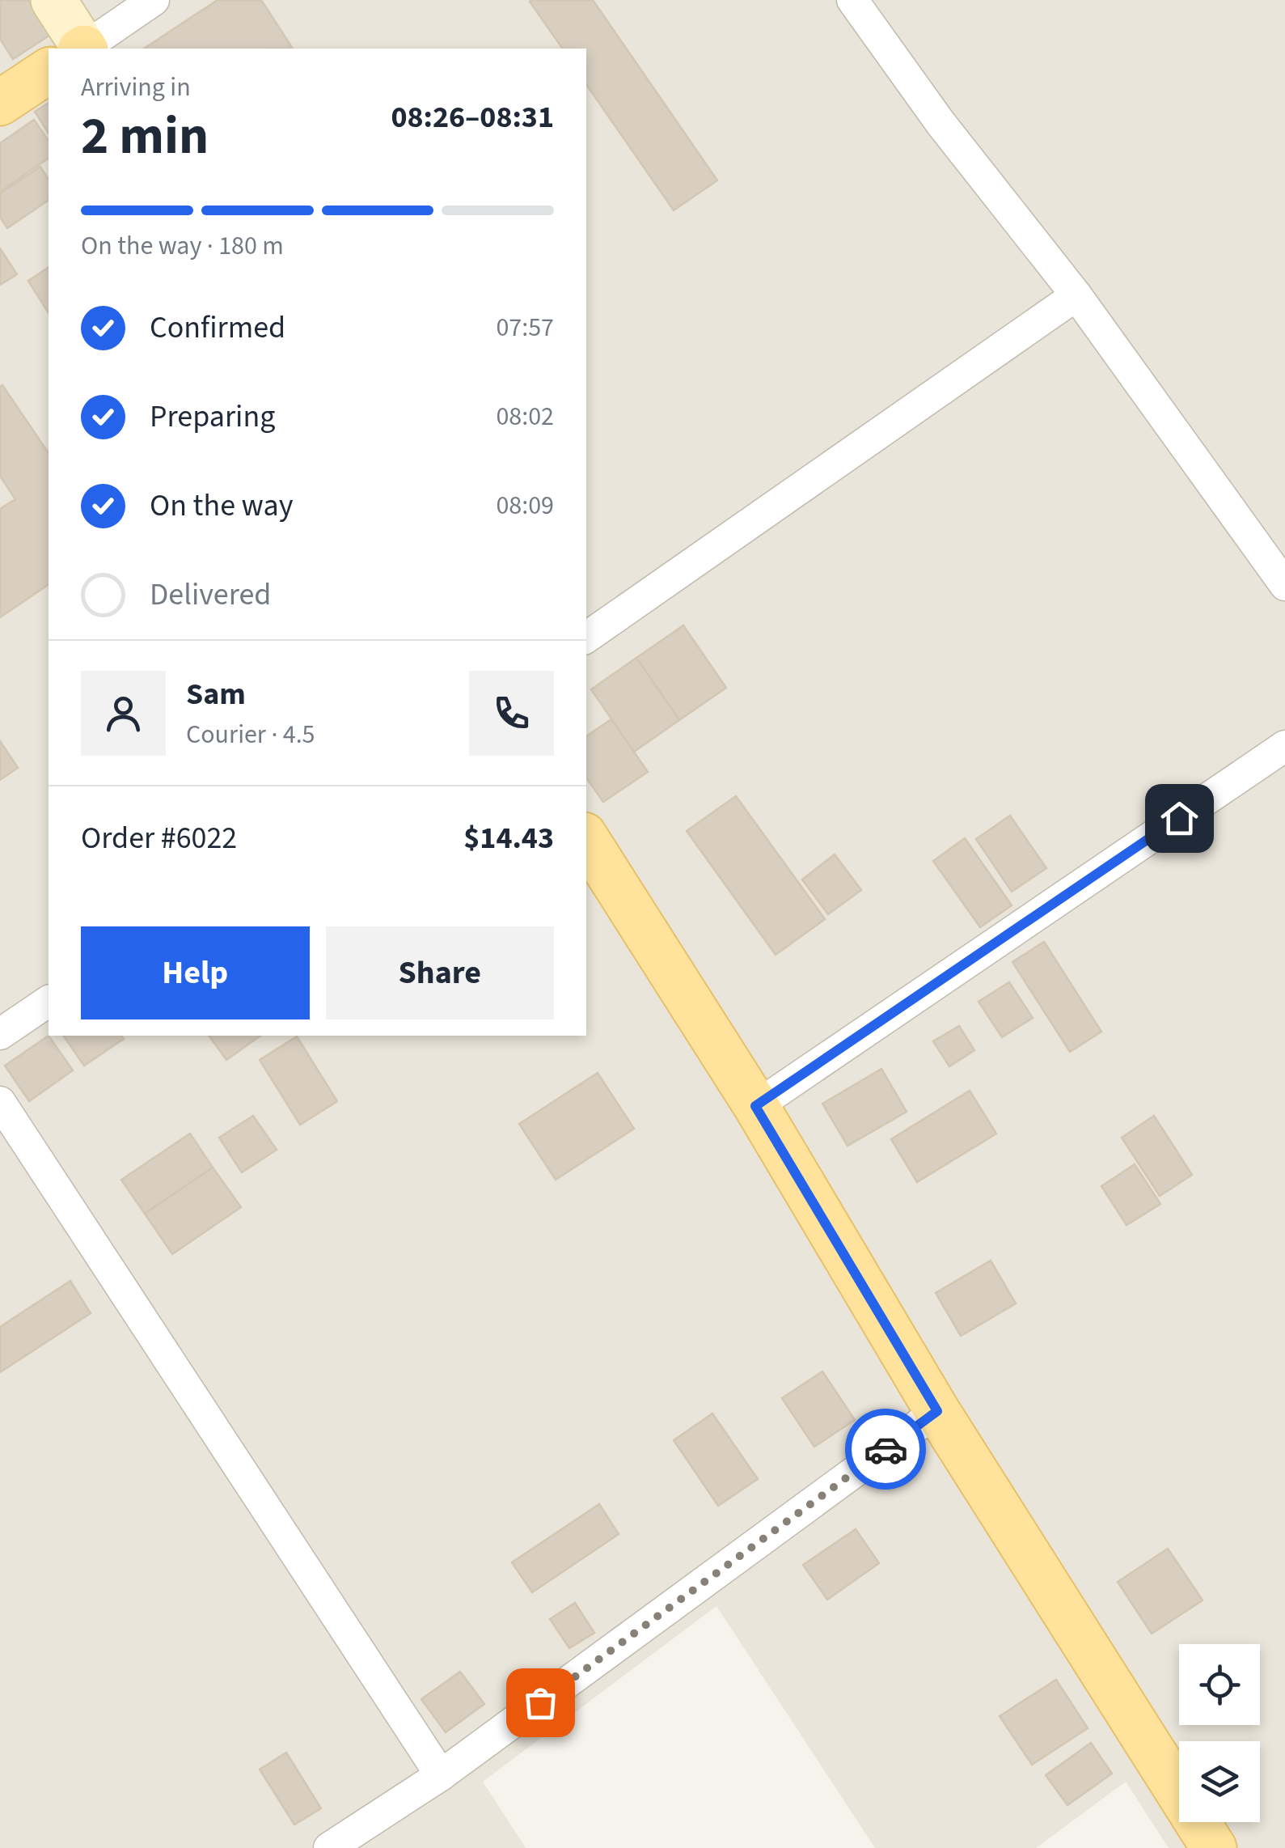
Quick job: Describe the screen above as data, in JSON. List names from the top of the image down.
{
  "page": {
    "heading": ["2 min", "Arriving in", "08:26–08:31"],
    "panel": [
      "Sam",
      "Courier · 4.5",
      "Order #6022",
      "$14.43"
    ],
    "bar": "On the way · 180 m",
    "list": [
      ["Confirmed", "07:57"],
      ["Preparing", "08:02"],
      ["On the way", "08:09"],
      "Delivered"
    ],
    "buttons": ["Help", "Share"]
  }
}
